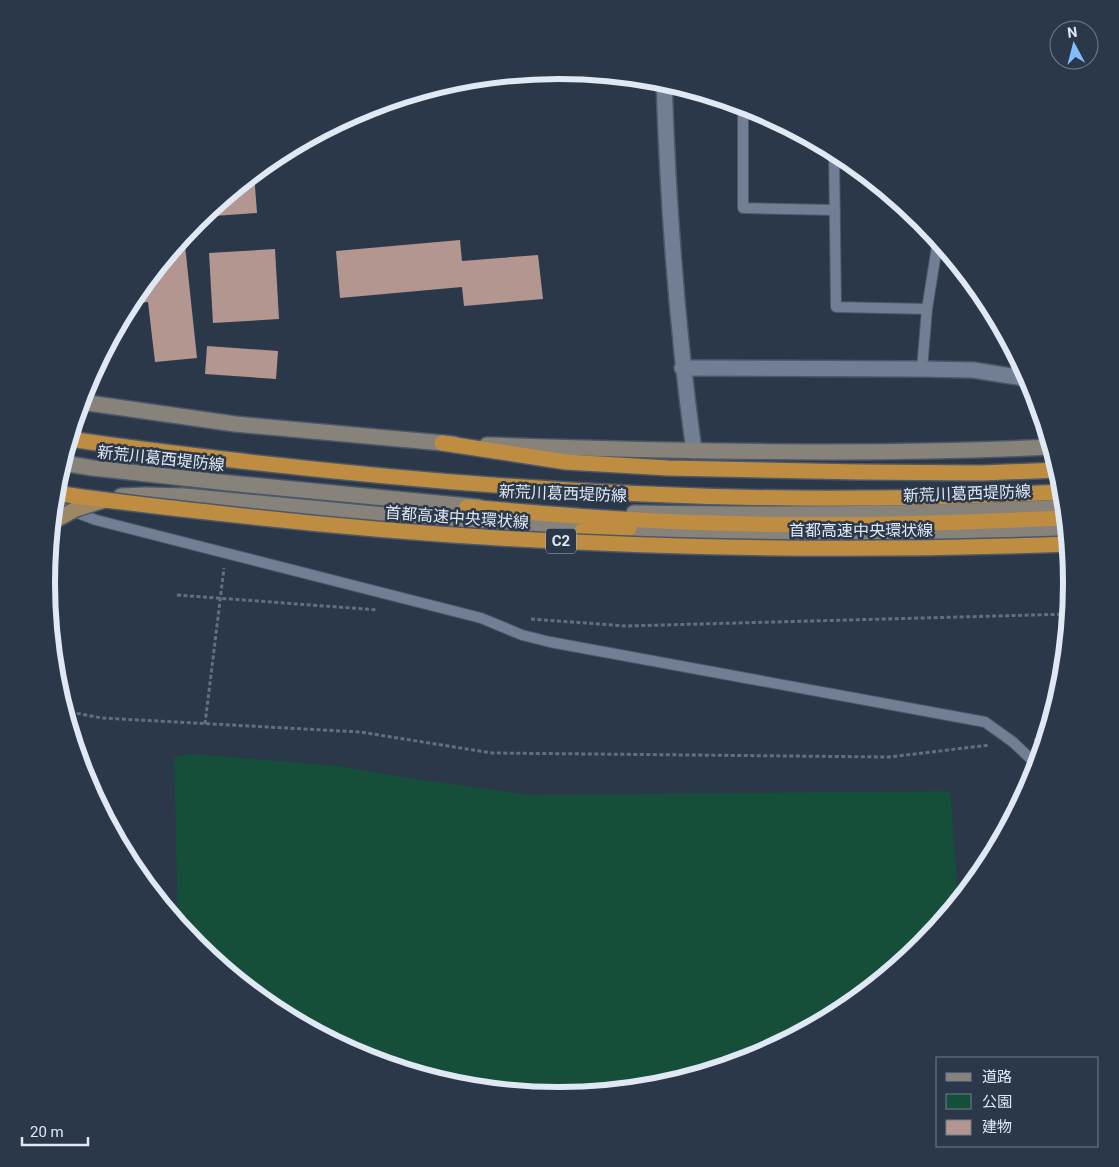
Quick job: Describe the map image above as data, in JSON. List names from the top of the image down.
{
  "streets": {
    "highway": ["首都高速中央環状線", "C2"],
    "main road": ["新荒川葛西堤防線"]
  },
  "legend": ["道路", "公園", "建物"],
  "scale_bar": "20 m",
  "north": "top"
}
